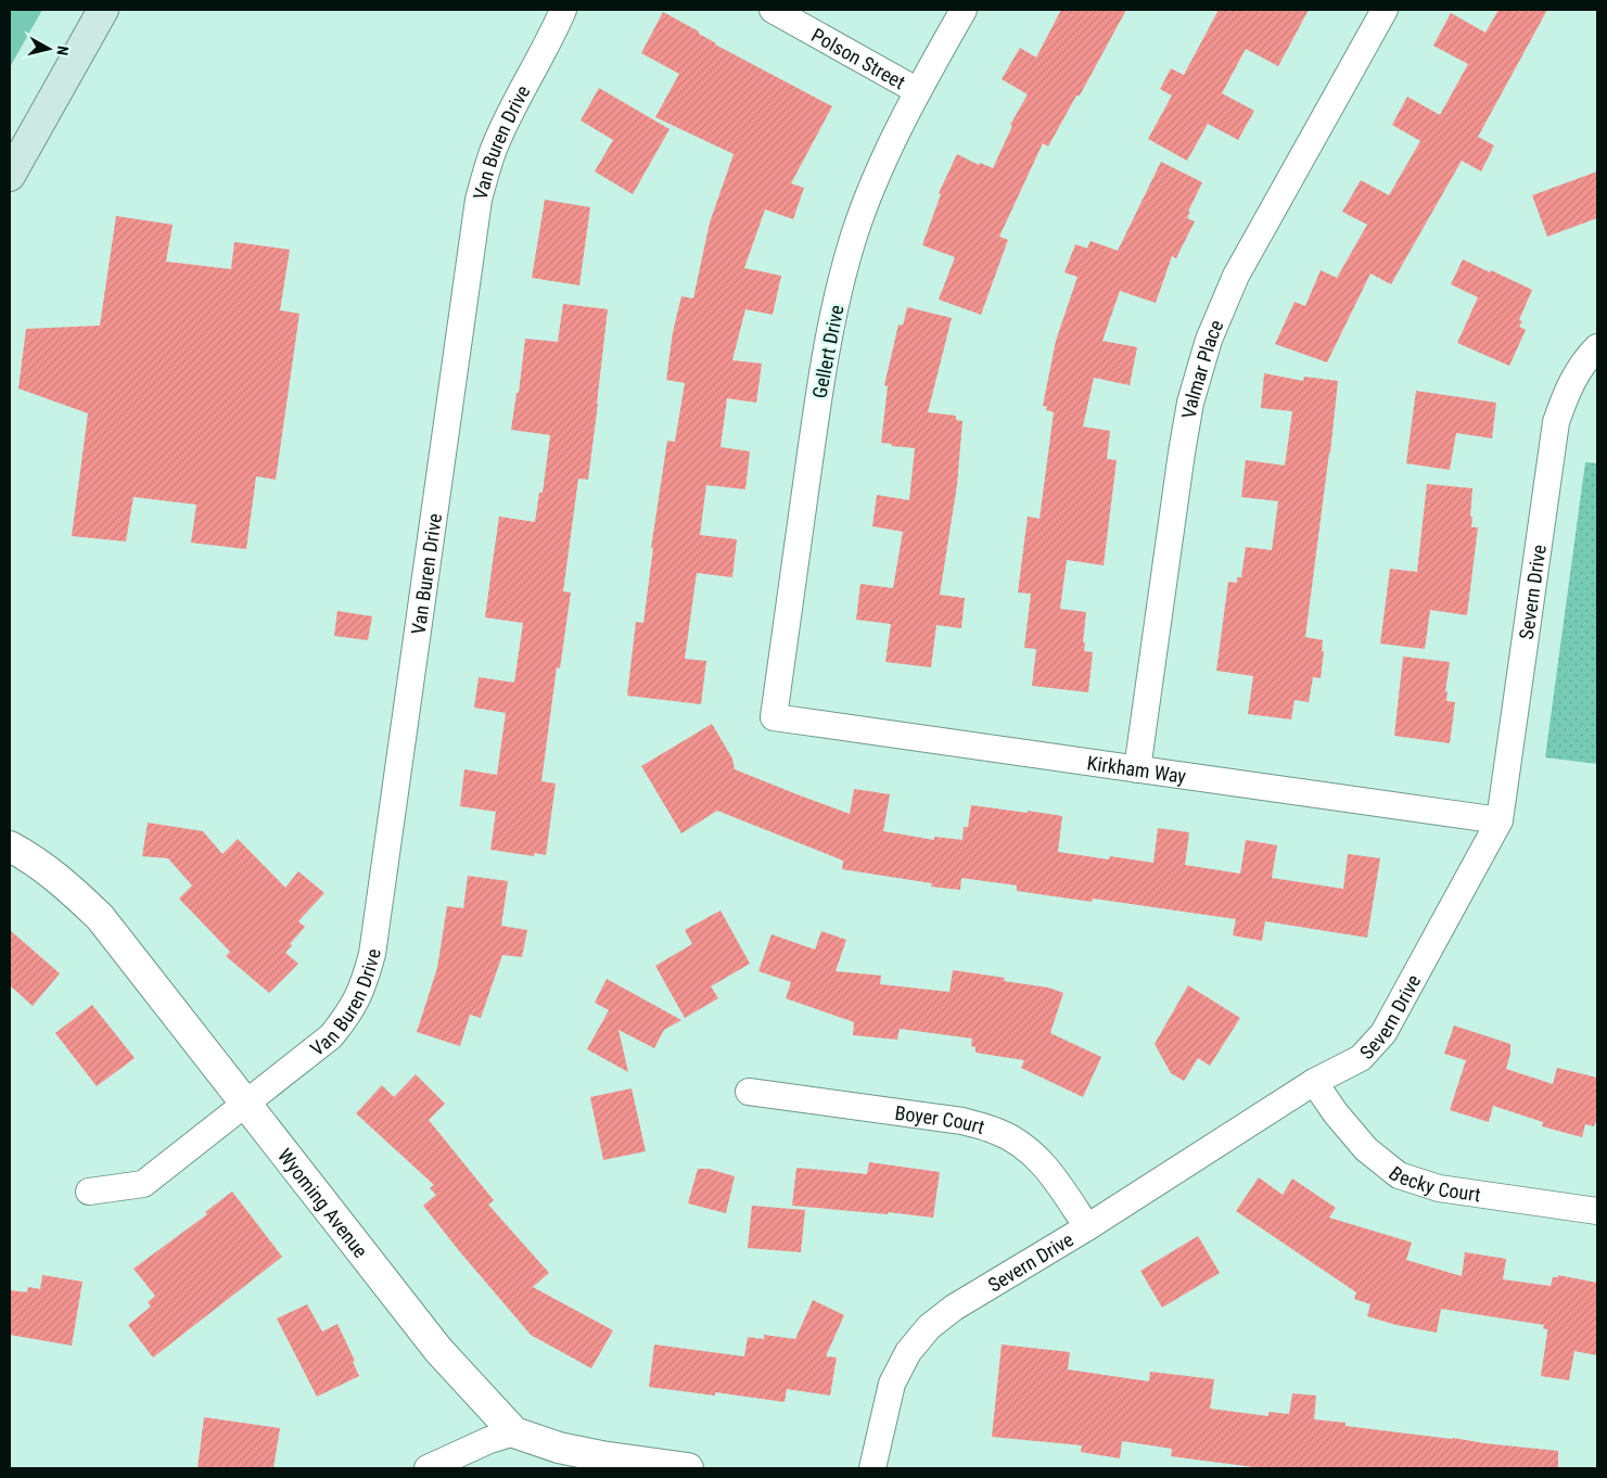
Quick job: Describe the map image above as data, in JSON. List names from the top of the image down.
{
  "streets": {
    "street": [
      "Polson Street",
      "Van Buren Drive",
      "Gellert Drive",
      "Valmar Place",
      "Severn Drive",
      "Kirkham Way",
      "Boyer Court",
      "Becky Court",
      "Wyoming Avenue"
    ]
  },
  "crossings": [
    ["Polson Street", "Gellert Drive"],
    ["Van Buren Drive", "Wyoming Avenue"],
    ["Gellert Drive", "Kirkham Way"],
    ["Valmar Place", "Kirkham Way"],
    ["Severn Drive", "Kirkham Way"],
    ["Severn Drive", "Boyer Court"],
    ["Severn Drive", "Becky Court"]
  ],
  "north": "right"
}
